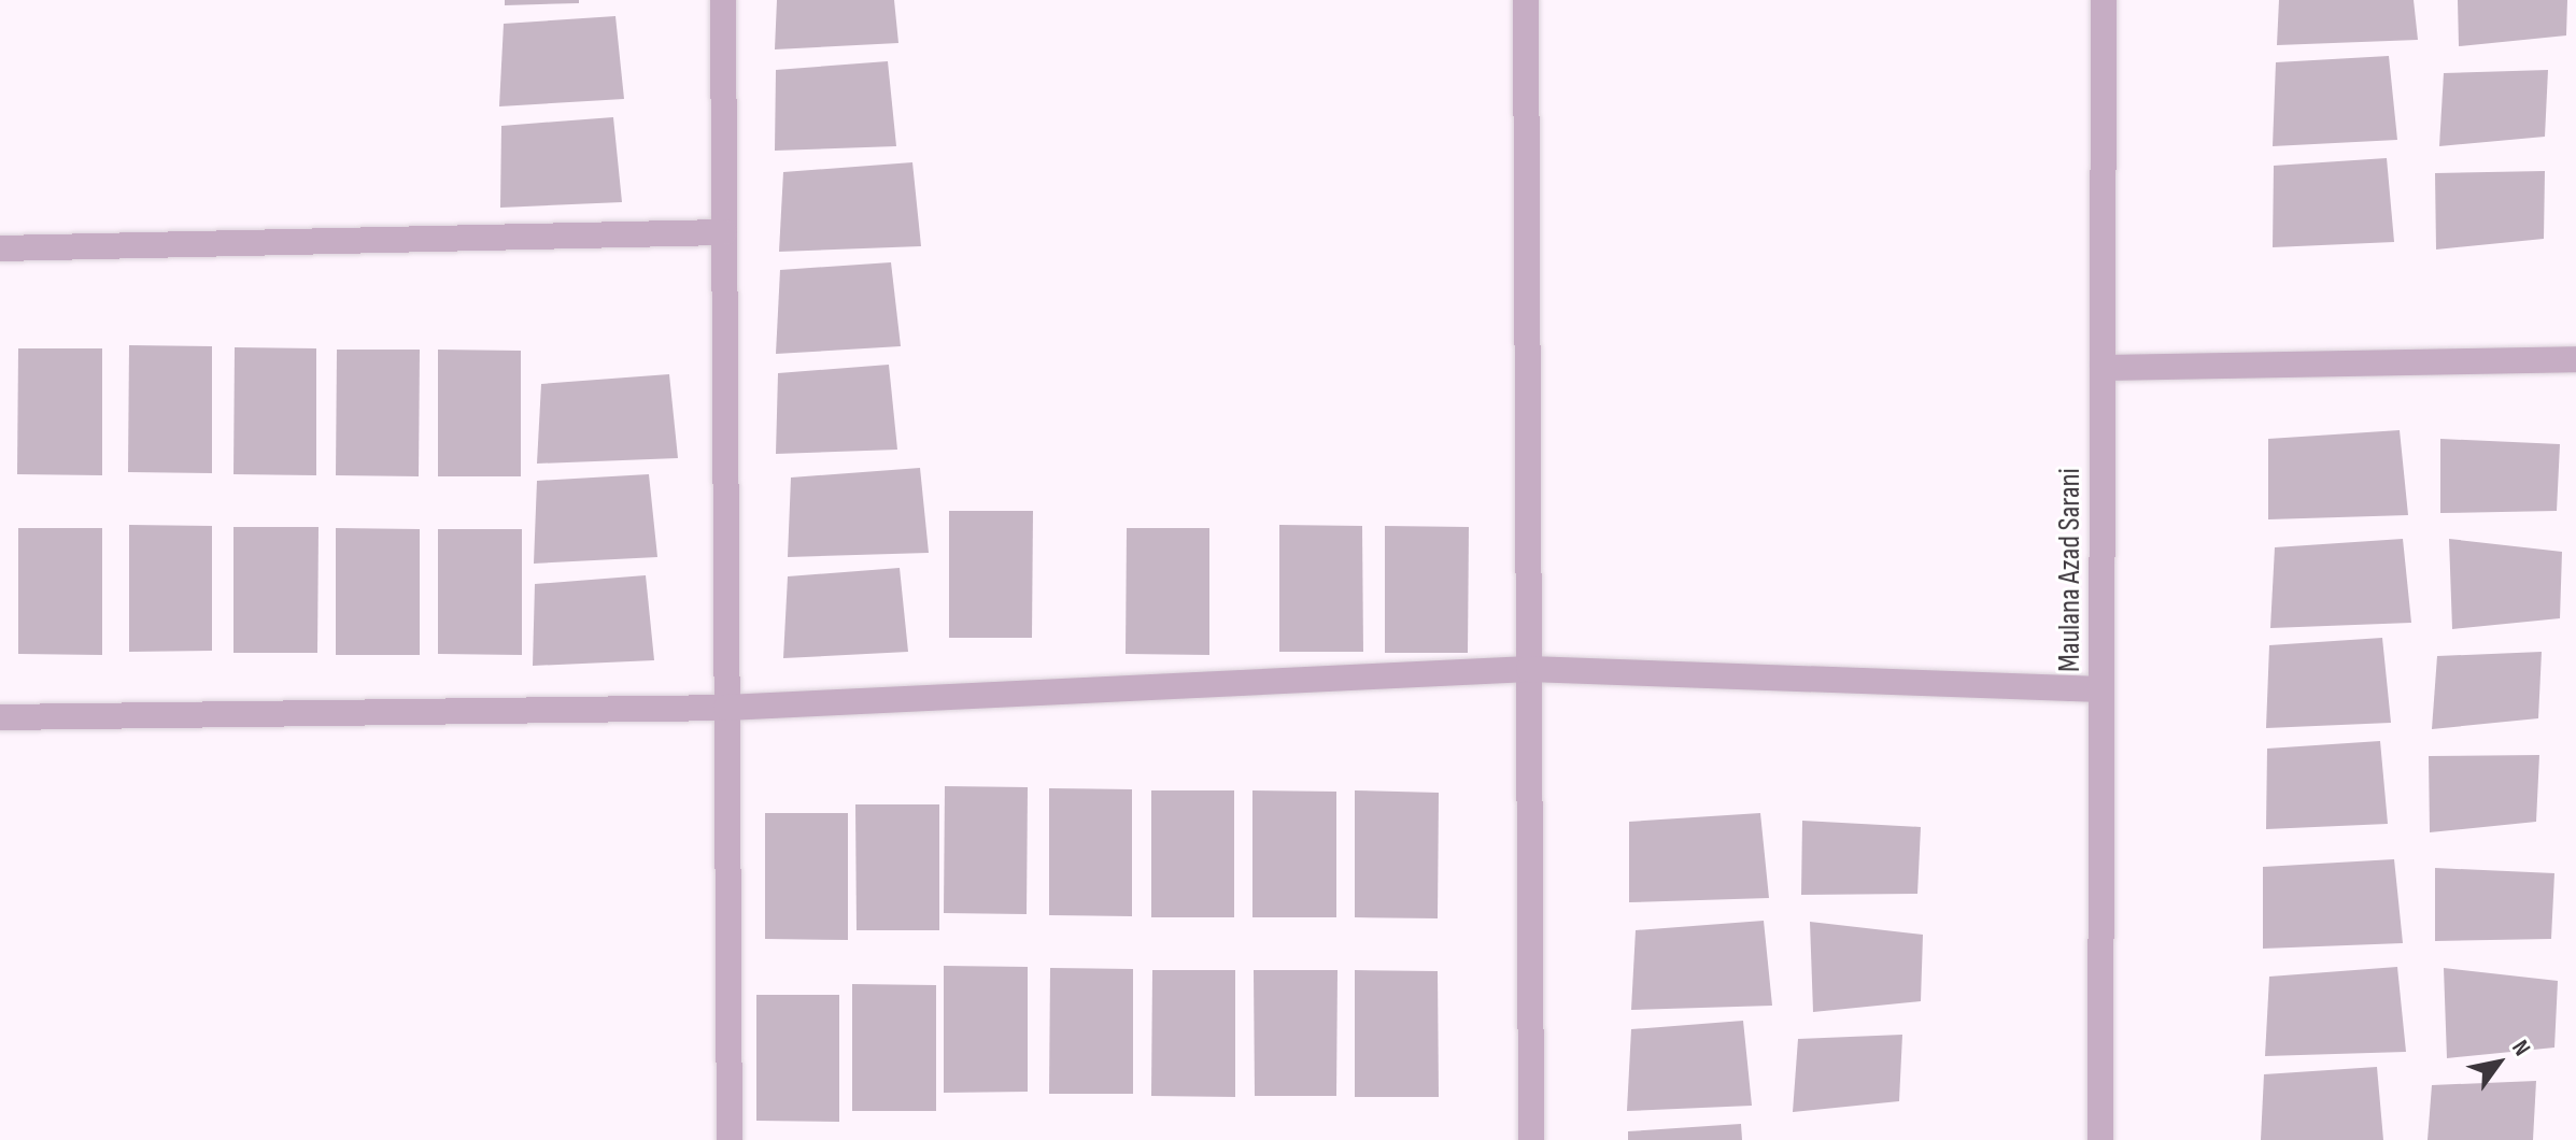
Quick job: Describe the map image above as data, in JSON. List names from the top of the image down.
{
  "streets": {
    "street": ["Maulana Azad Sarani"]
  },
  "north": "top right"
}
